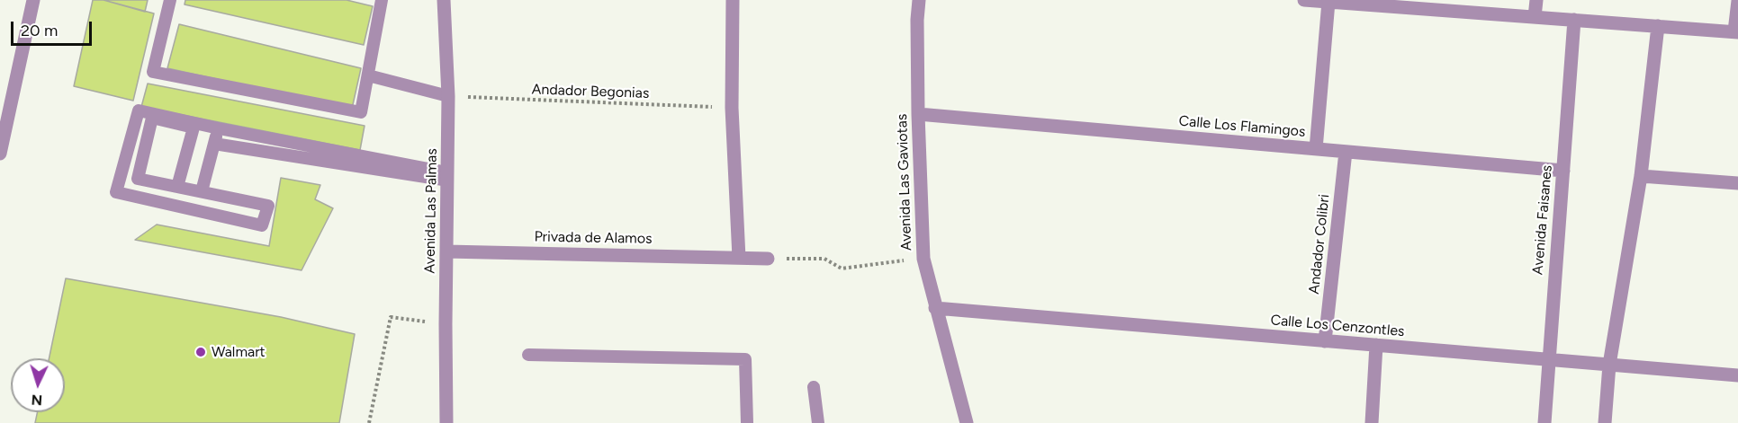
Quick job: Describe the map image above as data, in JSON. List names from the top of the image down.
{
  "streets": {
    "street": [
      "Calle Los Flamingos",
      "Avenida Las Gaviotas",
      "Avenida Las Palmas",
      "Avenida Faisanes",
      "Privada de Alamos",
      "Andador Colibri",
      "Calle Los Cenzontles"
    ],
    "path": ["Andador Begonias"]
  },
  "crossings": [
    ["Andador Begonias", "Avenida Las Palmas"],
    ["Calle Los Flamingos", "Avenida Las Gaviotas"],
    ["Calle Los Flamingos", "Avenida Faisanes"],
    ["Calle Los Flamingos", "Andador Colibri"],
    ["Avenida Las Gaviotas", "Calle Los Cenzontles"],
    ["Avenida Las Palmas", "Privada de Alamos"],
    ["Avenida Faisanes", "Calle Los Cenzontles"],
    ["Andador Colibri", "Calle Los Cenzontles"]
  ],
  "places": ["Walmart"],
  "scale_bar": "20 m",
  "north": "bottom"
}
